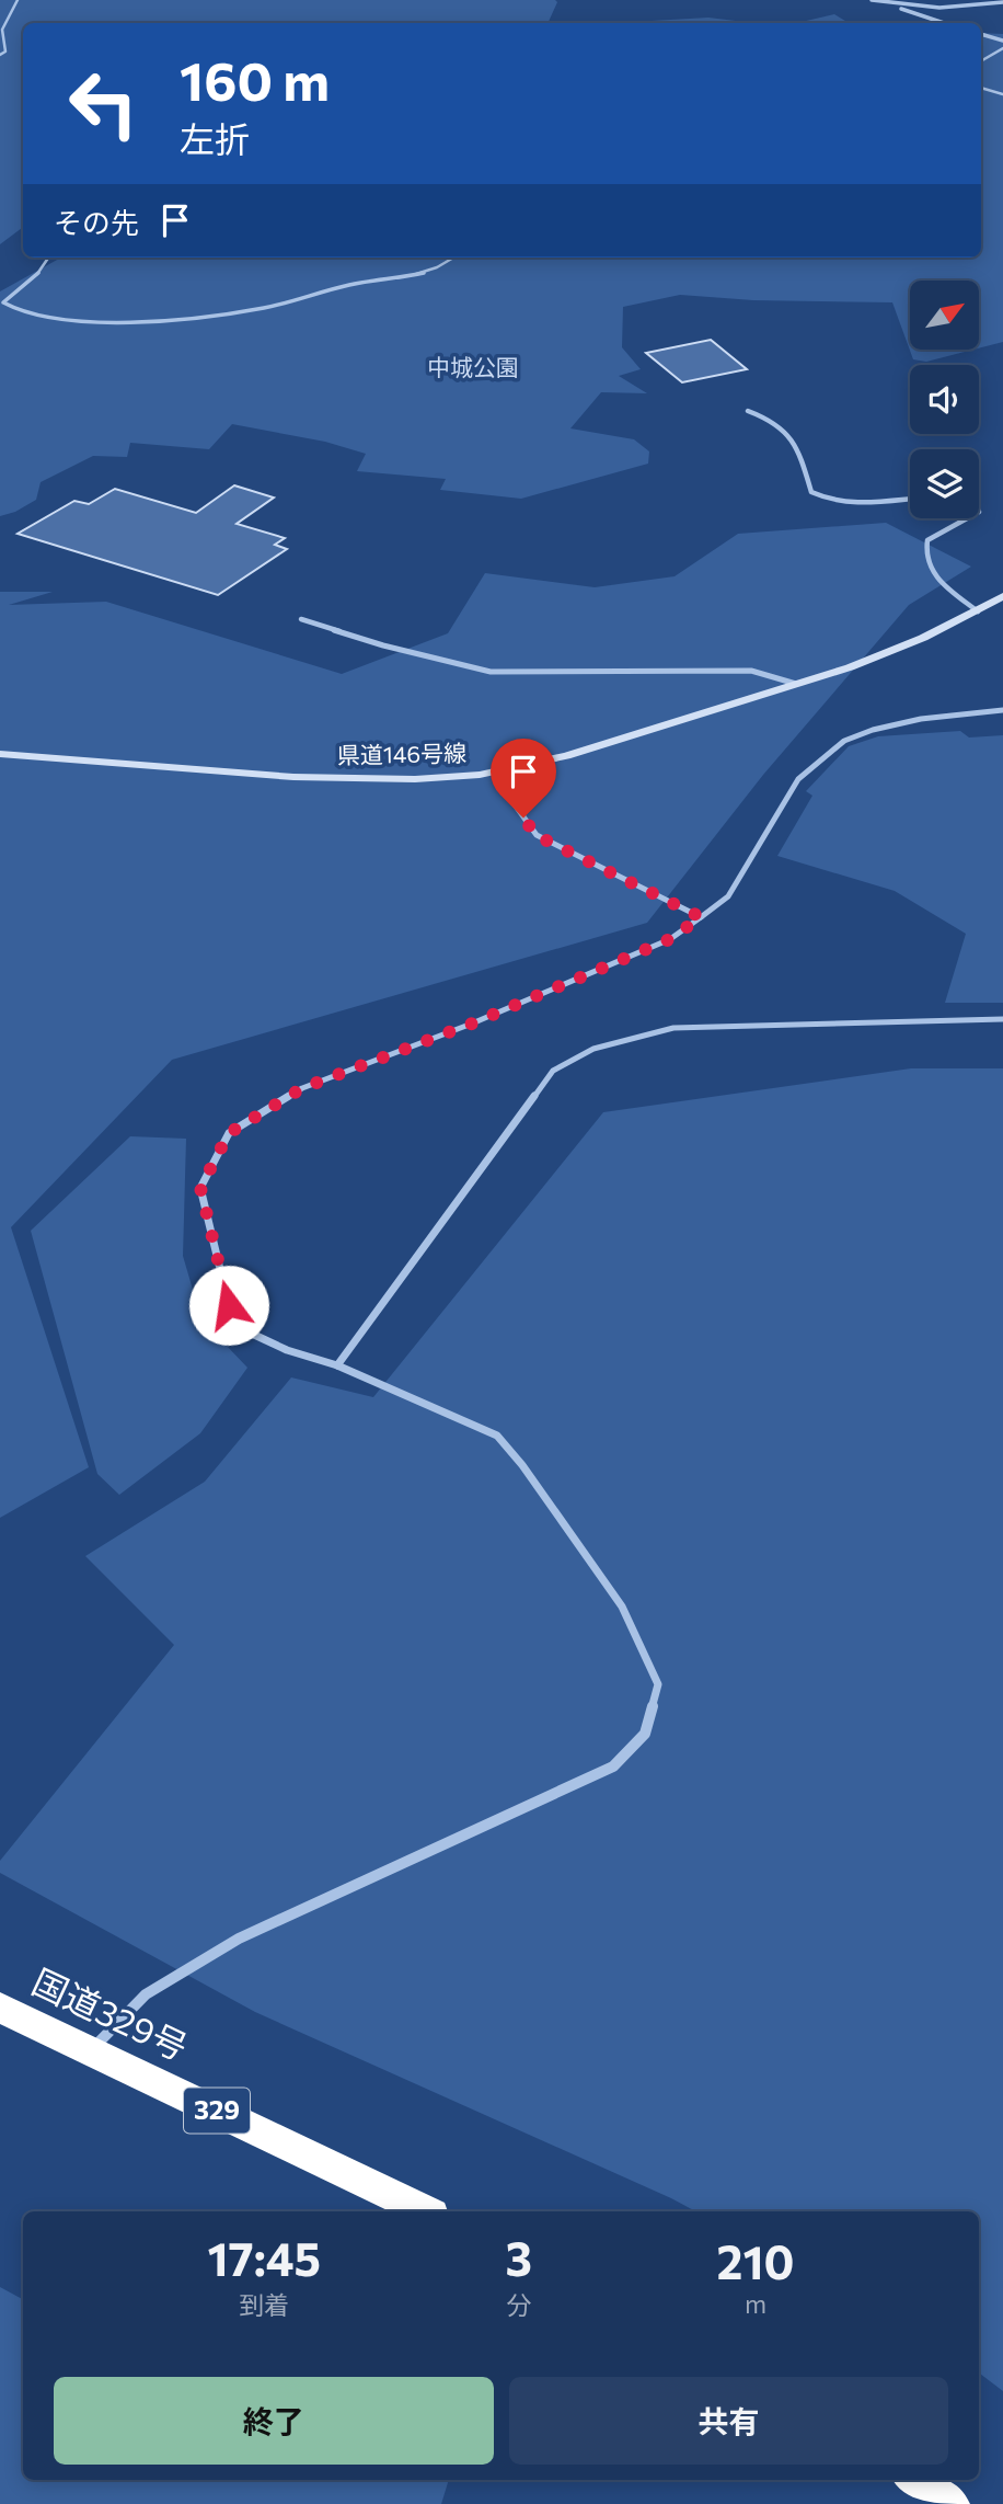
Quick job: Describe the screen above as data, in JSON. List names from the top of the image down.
{
  "streets": {
    "highway": ["国道329号", "329"],
    "main road": ["県道146号線"]
  },
  "parks": ["中城公園"],
  "north": "top right",
  "page": {
    "turn": ["160 m", "左折"],
    "then": "その先",
    "eta": [
      "17:45",
      "到着",
      "3",
      "分",
      "210",
      "m"
    ],
    "buttons": ["終了", "共有"]
  }
}
